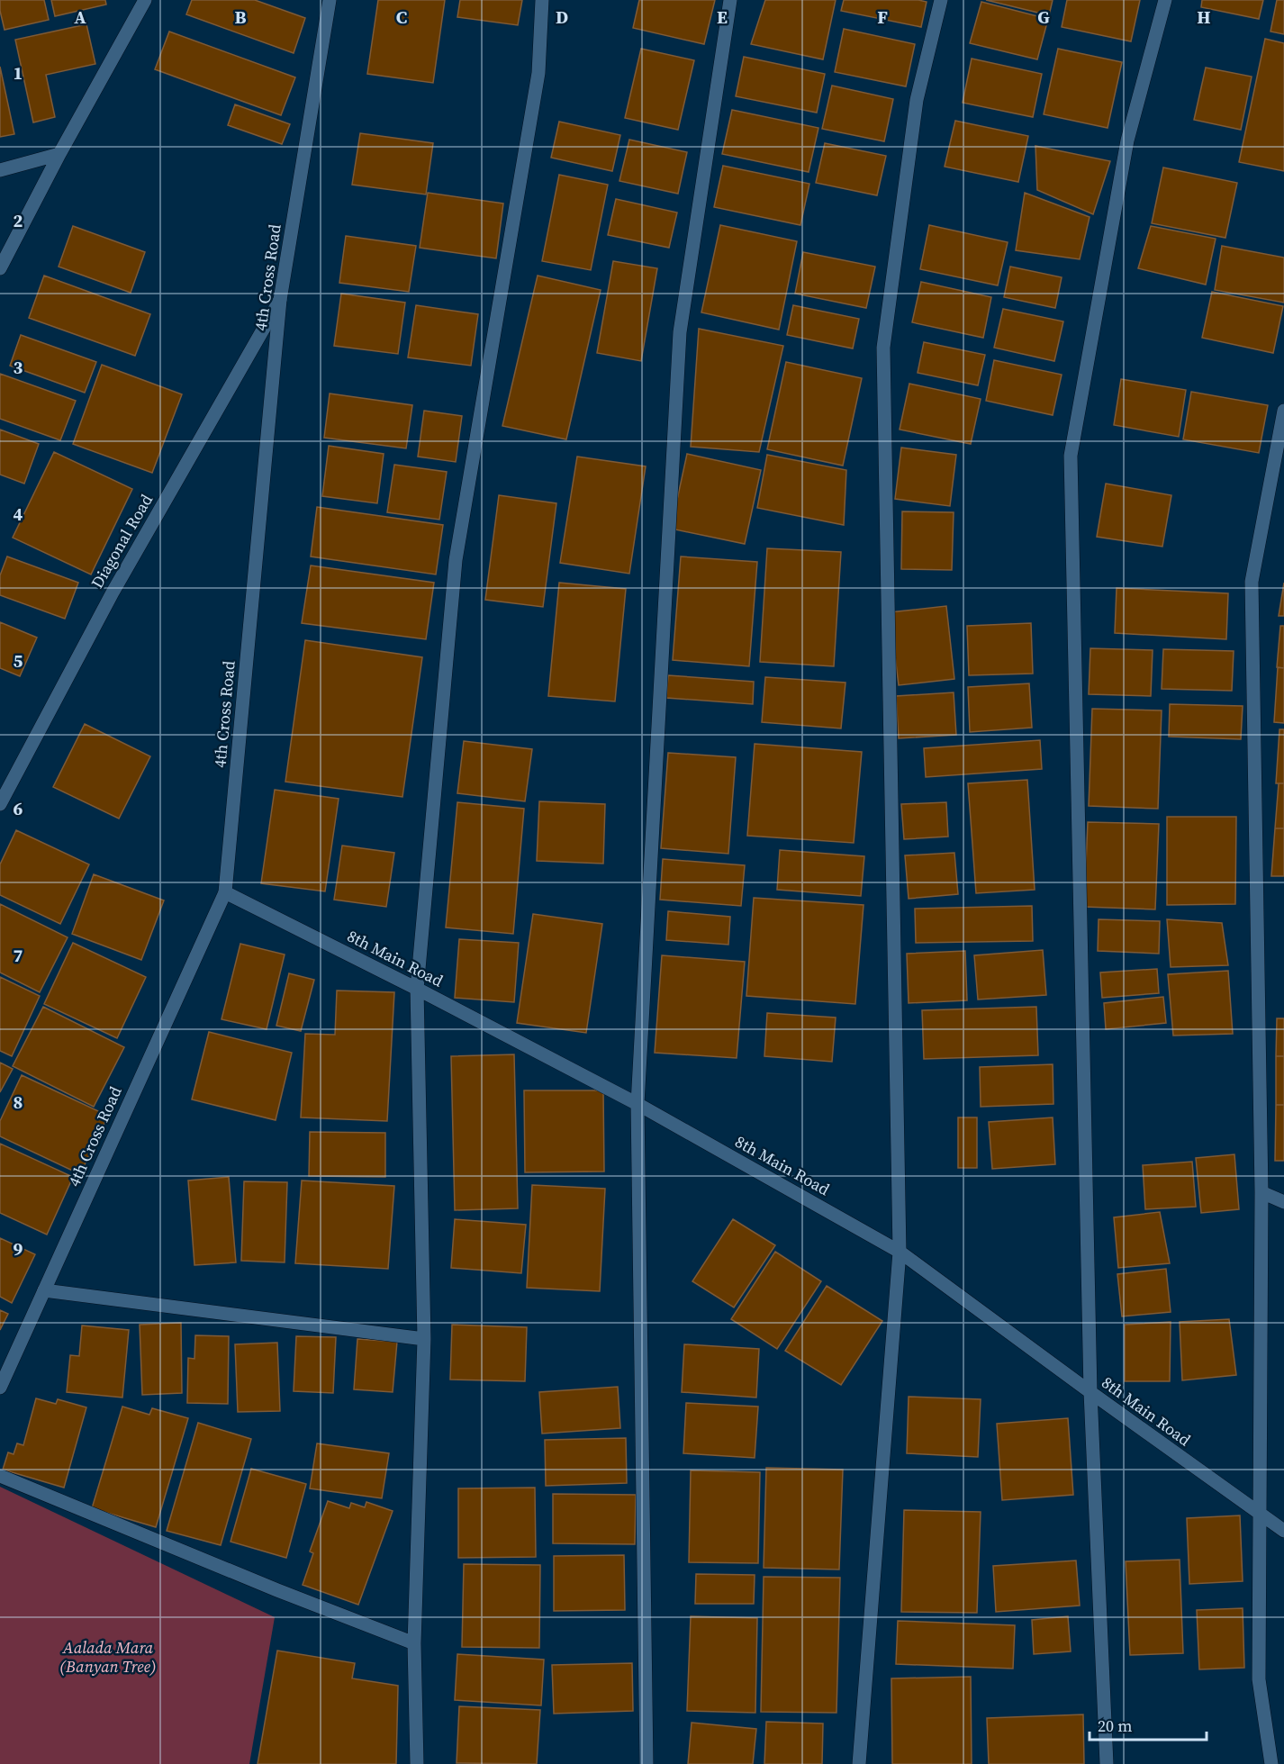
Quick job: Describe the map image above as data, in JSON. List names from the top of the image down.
{
  "streets": {
    "street": ["4th Cross Road", "Diagonal Road", "8th Main Road"]
  },
  "crossings": [
    ["4th Cross Road", "Diagonal Road"],
    ["4th Cross Road", "8th Main Road"]
  ],
  "parks": ["Aalada Mara (Banyan Tree)"],
  "scale_bar": "20 m",
  "grid": {
    "columns": [
      "A",
      "B",
      "C",
      "D",
      "E",
      "F",
      "G",
      "H"
    ],
    "rows": [
      "1",
      "2",
      "3",
      "4",
      "5",
      "6",
      "7",
      "8",
      "9"
    ]
  }
}
